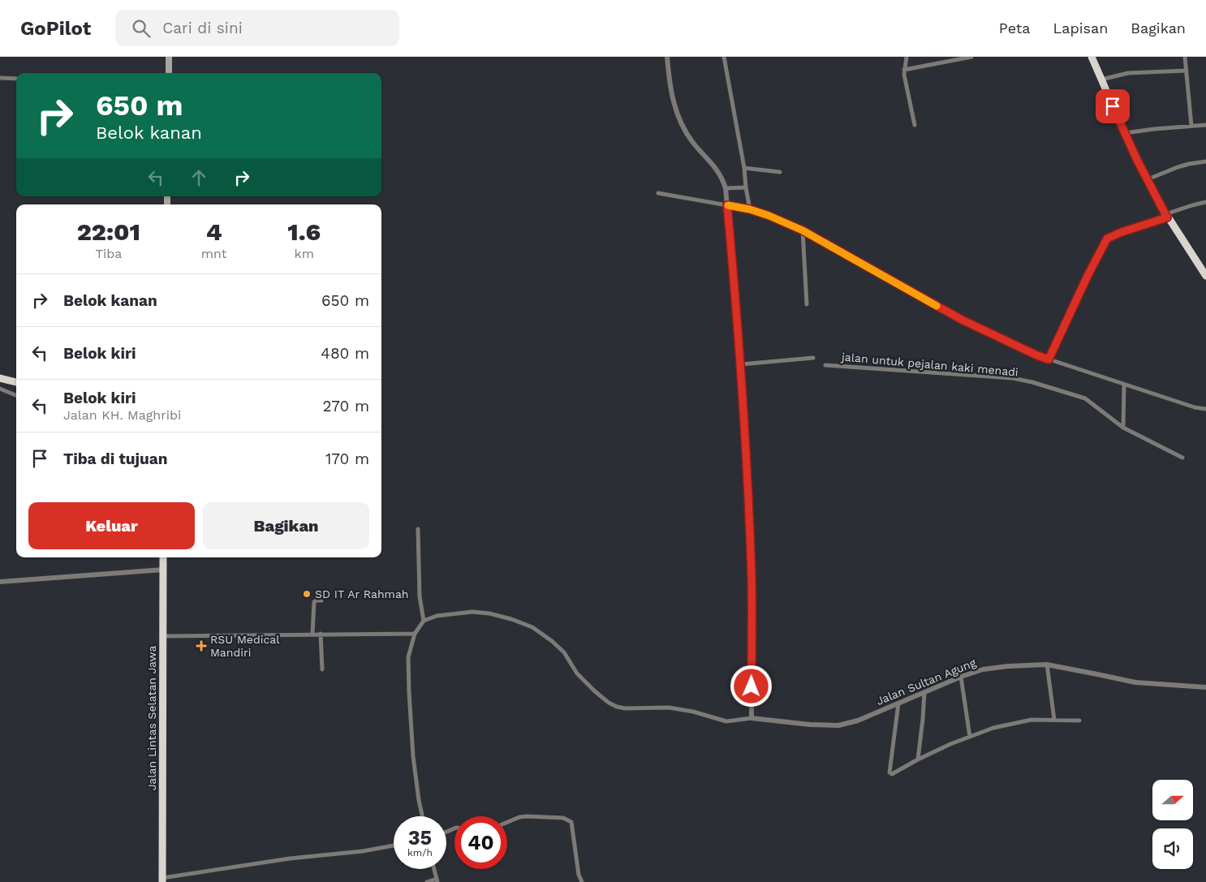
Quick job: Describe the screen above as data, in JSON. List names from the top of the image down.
{
  "streets": {
    "highway": ["Jalan Lintas Selatan Jawa"],
    "street": ["jalan untuk pejalan kaki menadi", "Jalan Sultan Agung"]
  },
  "places": {
    "other": ["SD IT Ar Rahmah"],
    "health": ["RSU Medical Mandiri"]
  },
  "north": "right",
  "page": {
    "header": "GoPilot",
    "search": "Cari di sini",
    "nav": ["Peta", "Lapisan", "Bagikan"],
    "turn": ["650 m", "Belok kanan"],
    "eta": [
      "22:01",
      "Tiba",
      "4",
      "mnt",
      "1.6",
      "km"
    ],
    "list": [
      {
        "name": "Belok kanan",
        "value": "650 m"
      },
      {
        "name": "Belok kiri",
        "value": "480 m"
      },
      {
        "name": "Belok kiri",
        "note": "Jalan KH. Maghribi",
        "value": "270 m"
      },
      {
        "name": "Tiba di tujuan",
        "value": "170 m"
      }
    ],
    "buttons": ["Keluar", "Bagikan"],
    "speed": "35 km/h",
    "limit": "40"
  }
}
